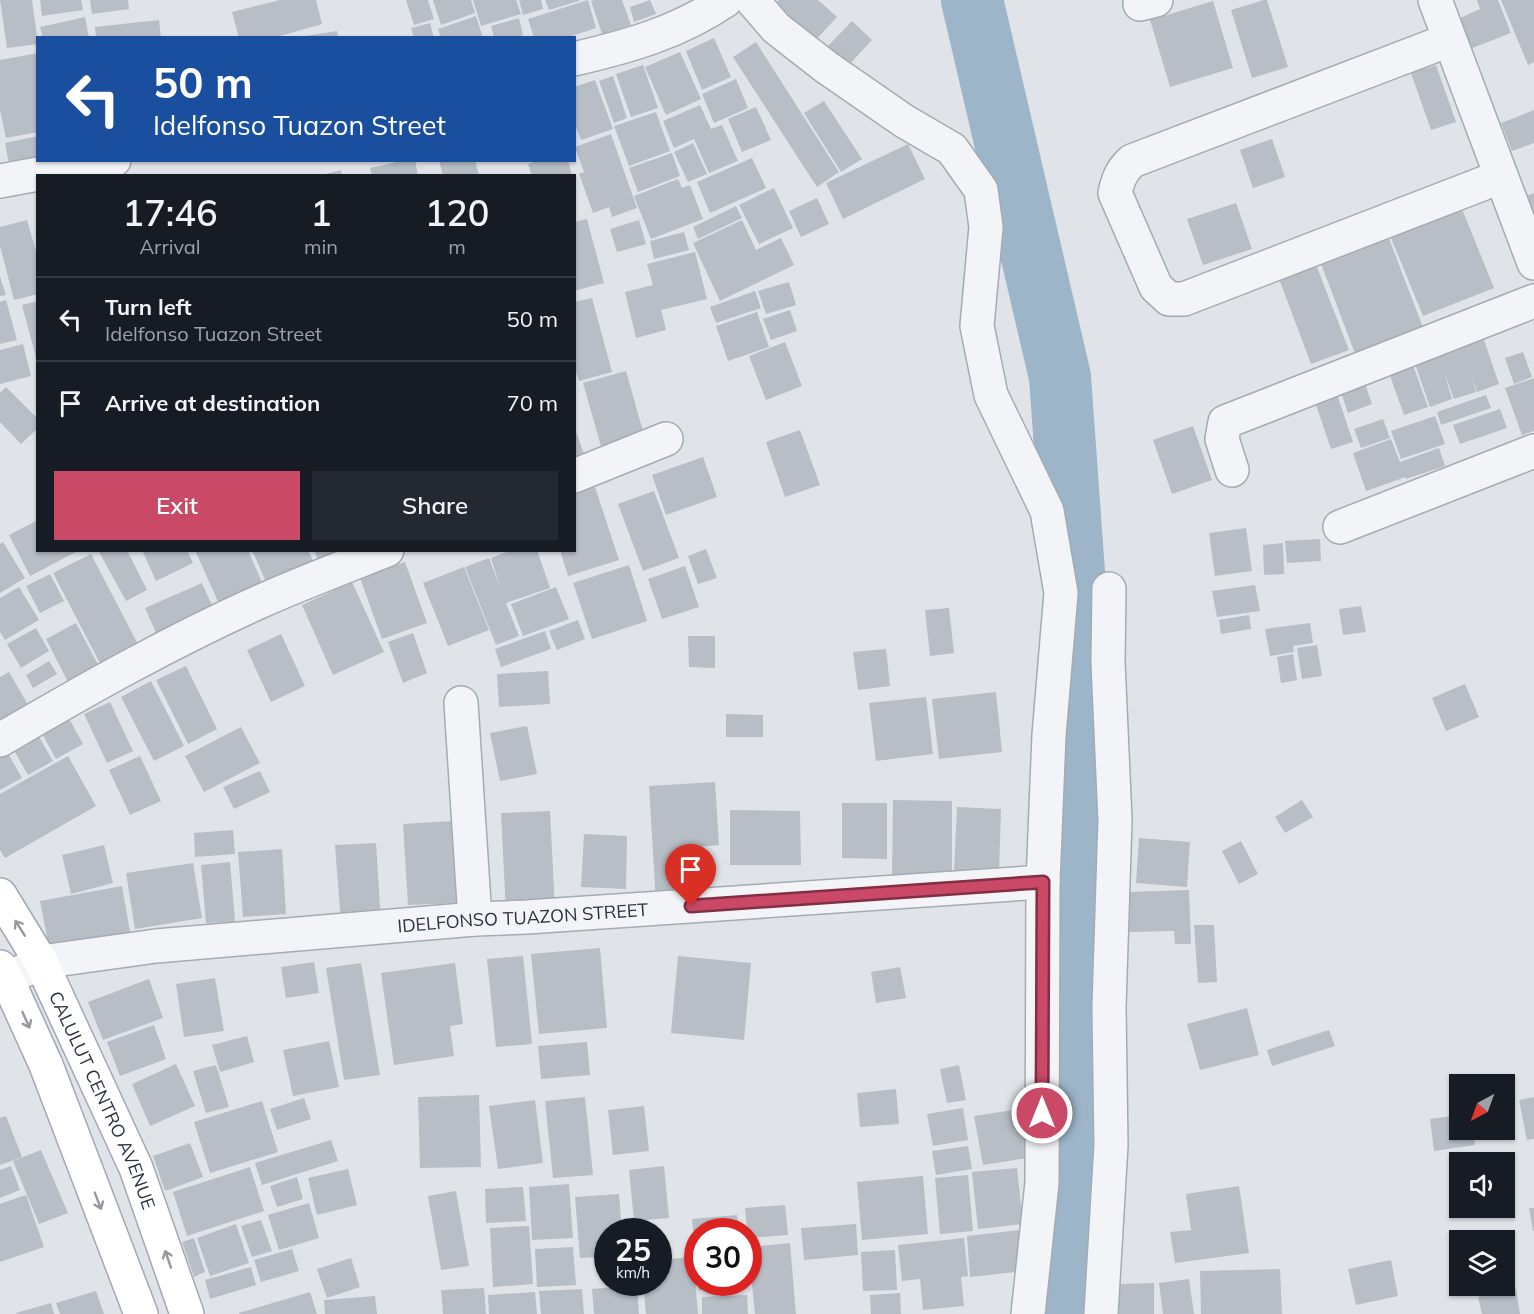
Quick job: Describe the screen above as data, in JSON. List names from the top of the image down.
{
  "streets": {
    "main road": ["CALULUT CENTRO AVENUE"],
    "street": ["IDELFONSO TUAZON STREET"]
  },
  "crossings": [
    ["IDELFONSO TUAZON STREET", "CALULUT CENTRO AVENUE"]
  ],
  "north": "bottom left",
  "page": {
    "turn": ["50 m", "Idelfonso Tuazon Street"],
    "eta": [
      "17:46",
      "Arrival",
      "1",
      "min",
      "120",
      "m"
    ],
    "list": [
      {
        "name": "Turn left",
        "note": "Idelfonso Tuazon Street",
        "value": "50 m"
      },
      {
        "name": "Arrive at destination",
        "value": "70 m"
      }
    ],
    "buttons": ["Exit", "Share"],
    "speed": "25 km/h",
    "limit": "30"
  }
}
